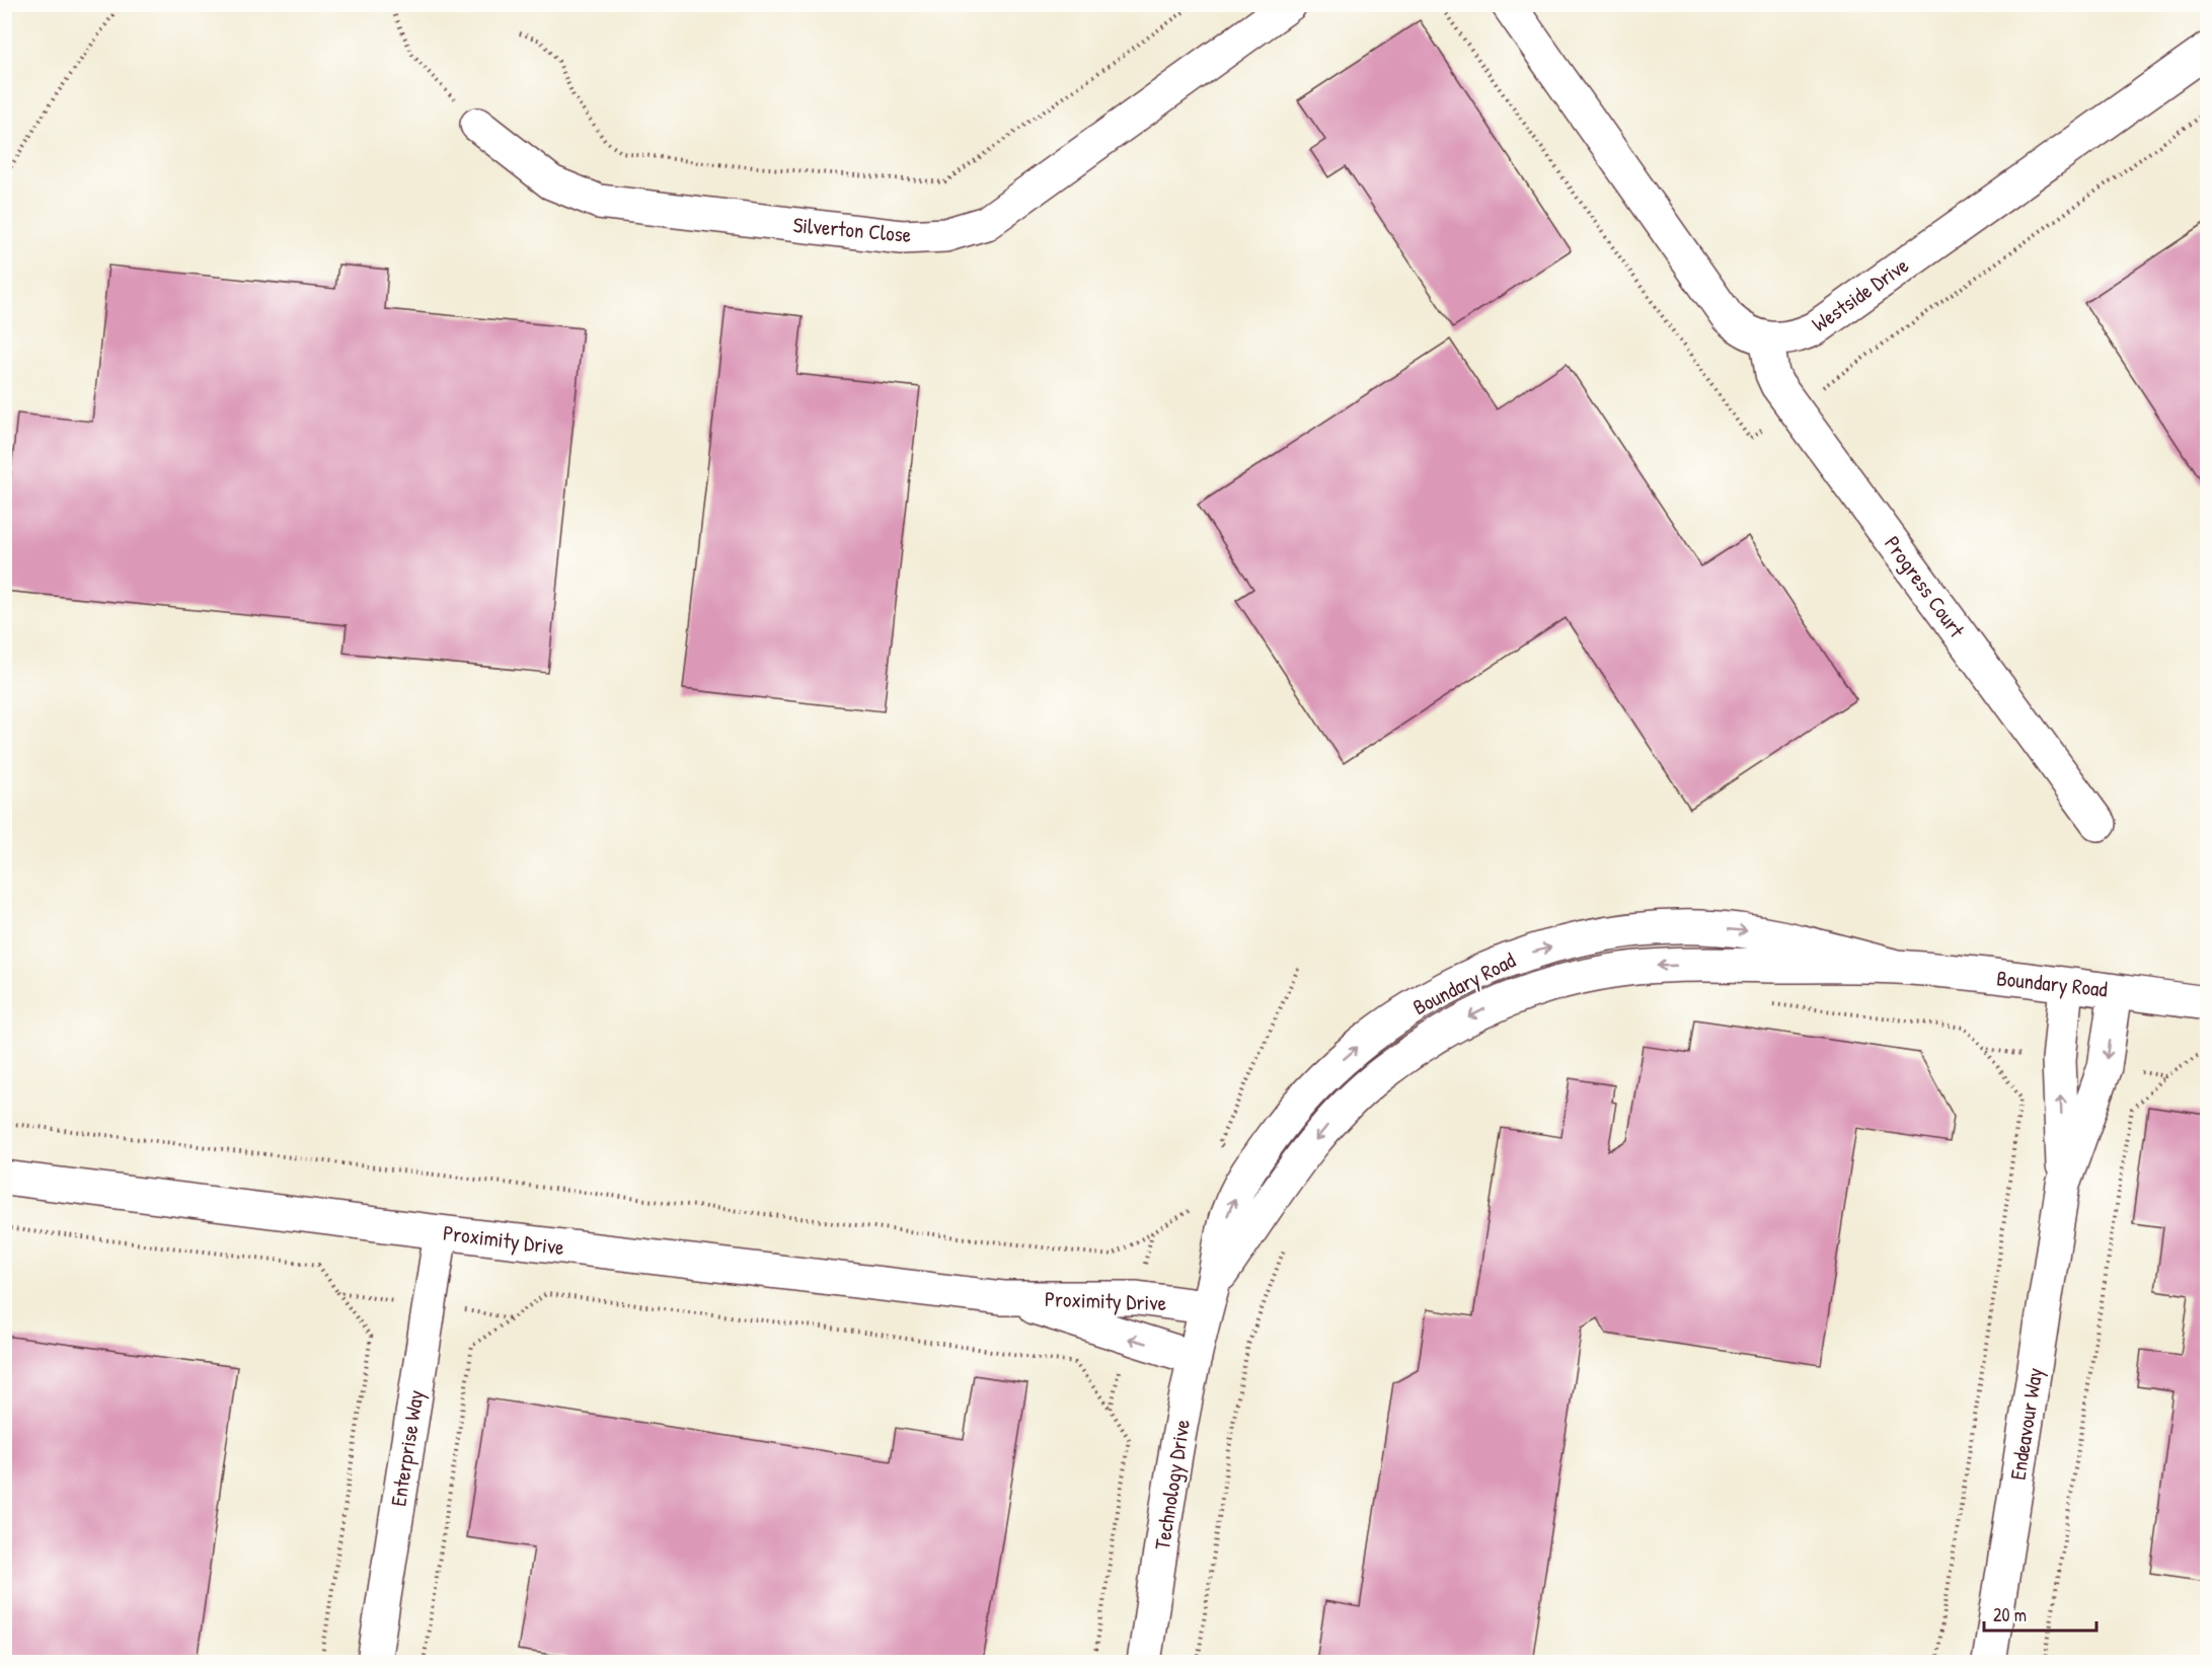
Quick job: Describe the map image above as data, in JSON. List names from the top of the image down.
{
  "streets": {
    "street": [
      "Silverton Close",
      "Westside Drive",
      "Progress Court",
      "Boundary Road",
      "Proximity Drive",
      "Endeavour Way",
      "Enterprise Way",
      "Technology Drive"
    ]
  },
  "crossings": [
    ["Westside Drive", "Progress Court"],
    ["Boundary Road", "Proximity Drive"],
    ["Boundary Road", "Endeavour Way"],
    ["Boundary Road", "Technology Drive"],
    ["Proximity Drive", "Enterprise Way"],
    ["Proximity Drive", "Technology Drive"]
  ],
  "scale_bar": "20 m"
}
